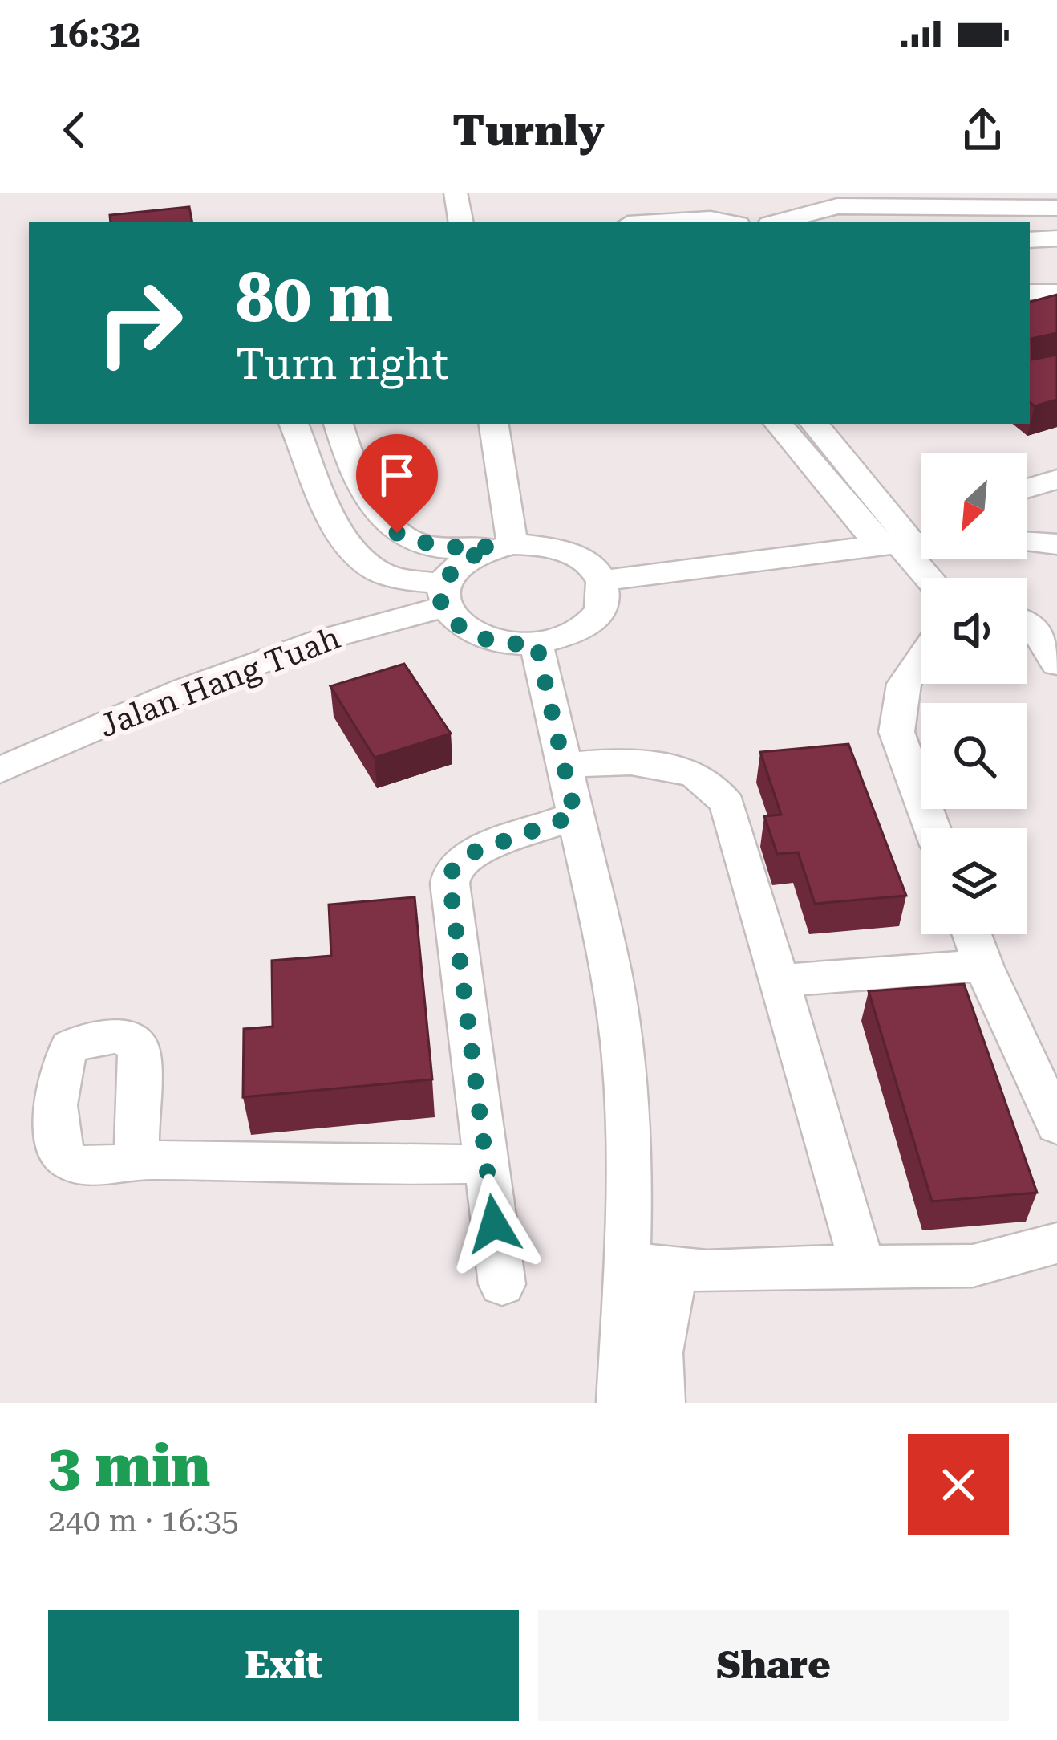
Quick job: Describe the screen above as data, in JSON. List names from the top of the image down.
{
  "streets": {
    "street": ["Jalan Hang Tuah"]
  },
  "north": "bottom left",
  "page": {
    "status": "16:32",
    "header": "Turnly",
    "turn": ["80 m", "Turn right"],
    "heading": ["3 min", "240 m · 16:35"],
    "buttons": ["Exit", "Share"]
  }
}
